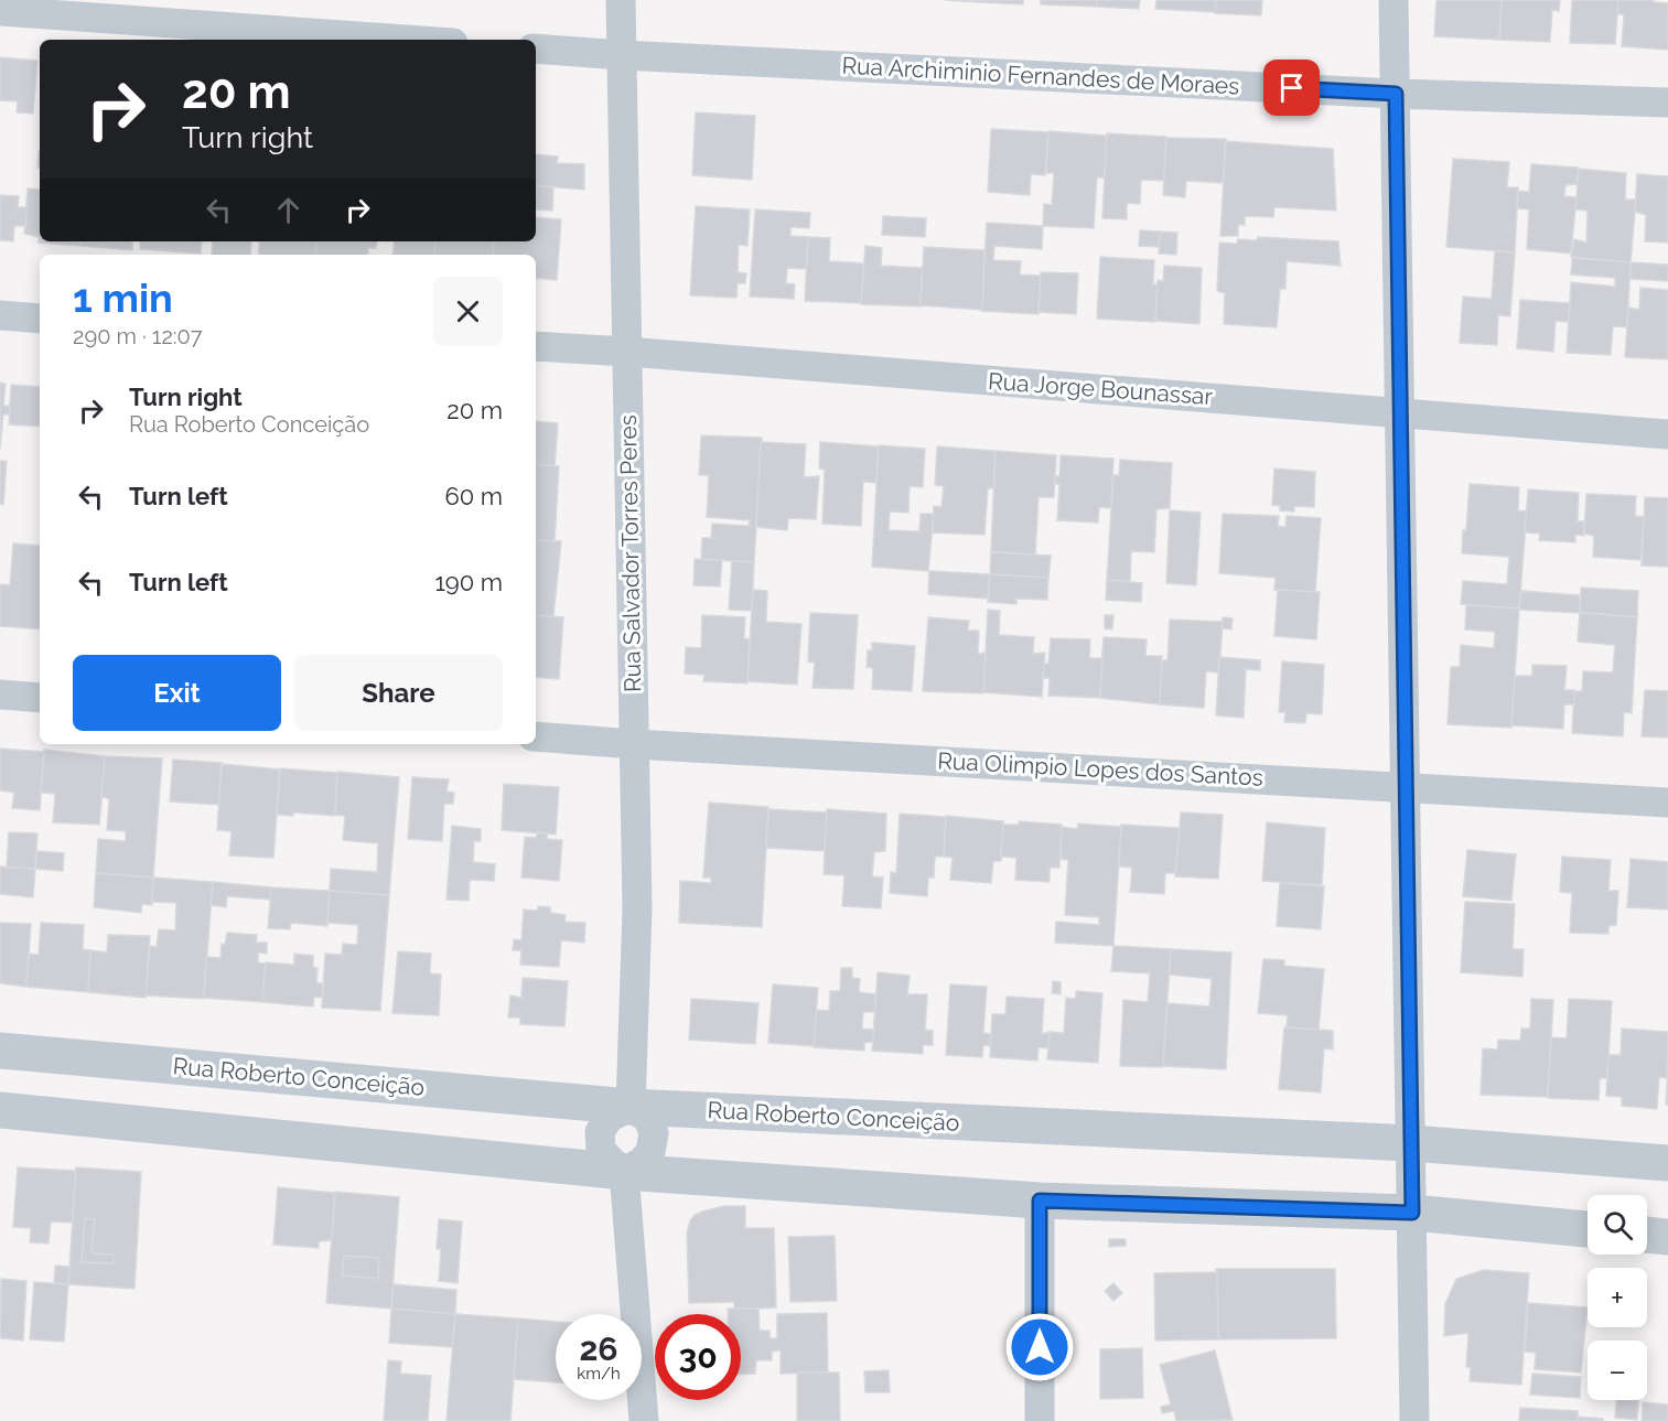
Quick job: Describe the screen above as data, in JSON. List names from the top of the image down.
{
  "streets": {
    "street": [
      "Rua Archiminio Fernandes de Moraes",
      "Rua Jorge Bounassar",
      "Rua Salvador Torres Peres",
      "Rua Olimpio Lopes dos Santos",
      "Rua Roberto Conceição"
    ]
  },
  "crossings": [
    ["Rua Archiminio Fernandes de Moraes", "Rua Salvador Torres Peres"],
    ["Rua Jorge Bounassar", "Rua Salvador Torres Peres"],
    ["Rua Salvador Torres Peres", "Rua Olimpio Lopes dos Santos"],
    ["Rua Salvador Torres Peres", "Rua Roberto Conceição"]
  ],
  "page": {
    "turn": ["20 m", "Turn right"],
    "heading": ["1 min", "290 m · 12:07"],
    "list": [
      {
        "name": "Turn right",
        "note": "Rua Roberto Conceição",
        "value": "20 m"
      },
      {
        "name": "Turn left",
        "value": "60 m"
      },
      {
        "name": "Turn left",
        "value": "190 m"
      }
    ],
    "buttons": ["Exit", "Share"],
    "map_buttons": ["+", "−"],
    "speed": "26 km/h",
    "limit": "30"
  }
}
